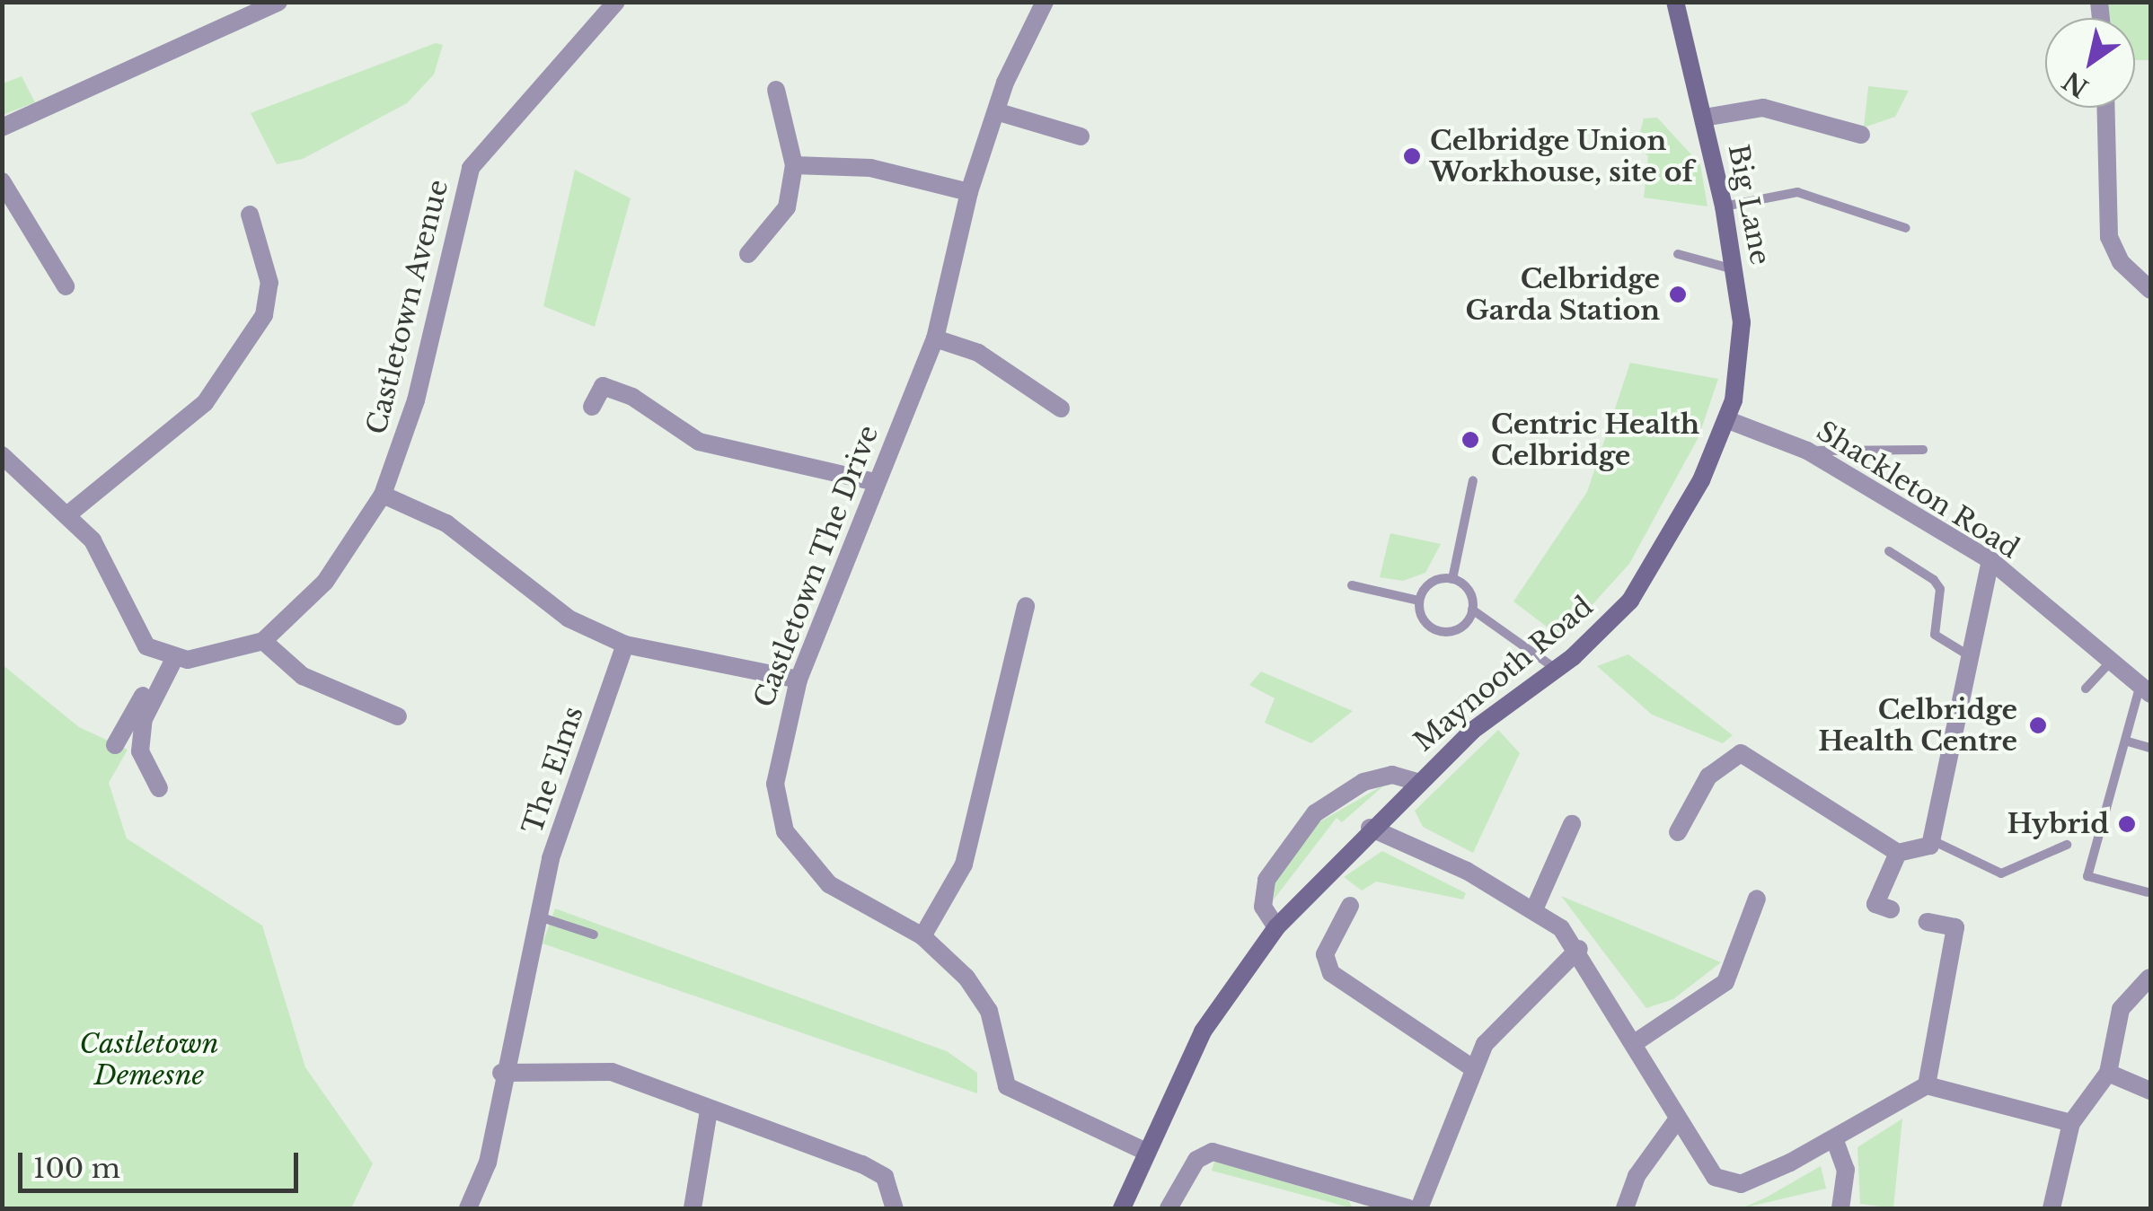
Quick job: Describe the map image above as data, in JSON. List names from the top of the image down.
{
  "streets": {
    "main road": ["Big Lane", "Maynooth Road"],
    "street": [
      "Castletown Avenue",
      "Shackleton Road",
      "Castletown The Drive",
      "The Elms"
    ]
  },
  "crossings": [
    ["Big Lane", "Shackleton Road"],
    ["Big Lane", "Maynooth Road"],
    ["Shackleton Road", "Maynooth Road"],
    ["Castletown The Drive", "Maynooth Road"]
  ],
  "parks": ["Castletown Demesne"],
  "places": [
    "Celbridge Union Workhouse, site of",
    "Celbridge Garda Station",
    "Centric Health Celbridge",
    "Celbridge Health Centre",
    "Hybrid"
  ],
  "scale_bar": "100 m",
  "north": "bottom left"
}
